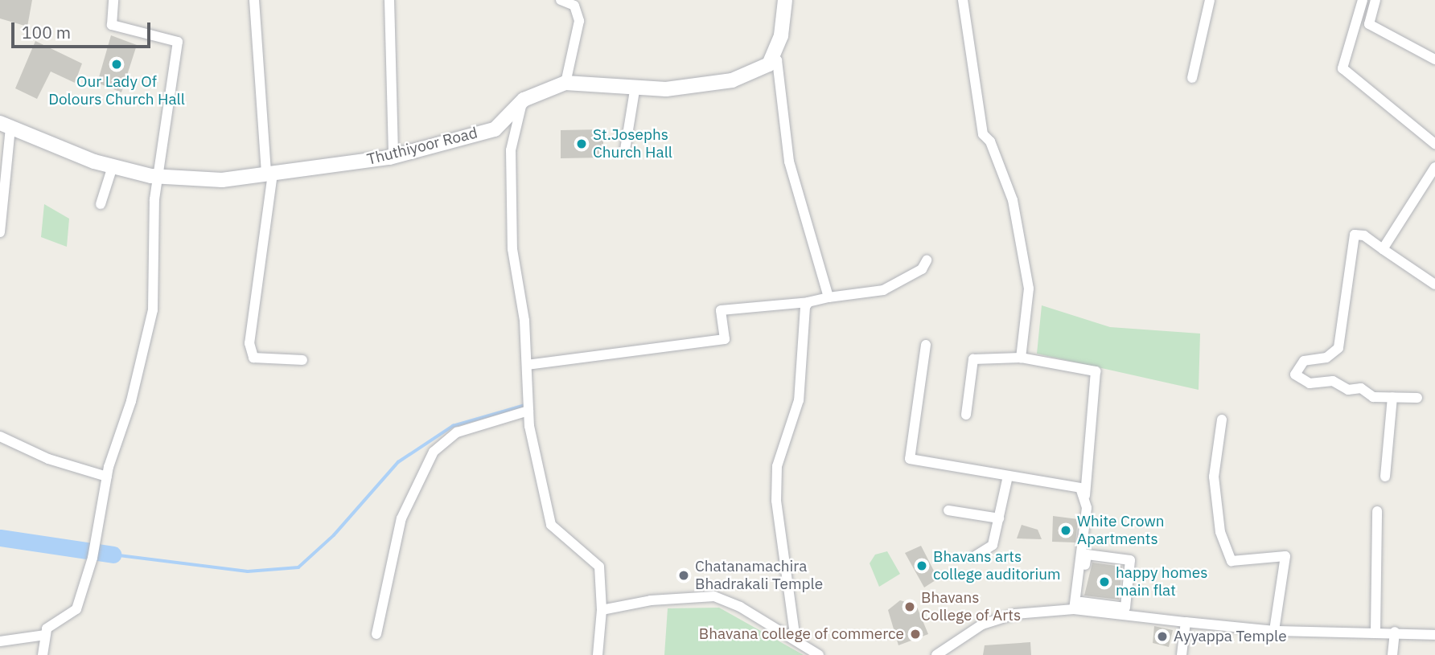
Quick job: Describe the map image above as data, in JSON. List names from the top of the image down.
{
  "streets": {
    "main road": ["Thuthiyoor Road"]
  },
  "places": [
    "Our Lady Of Dolours Church Hall",
    "St.Josephs Church Hall",
    "White Crown Apartments",
    "Bhavans arts college auditorium",
    "Chatanamachira Bhadrakali Temple",
    "happy homes main flat",
    "Bhavans College of Arts",
    "Bhavana college of commerce",
    "Ayyappa Temple"
  ],
  "scale_bar": "100 m"
}
